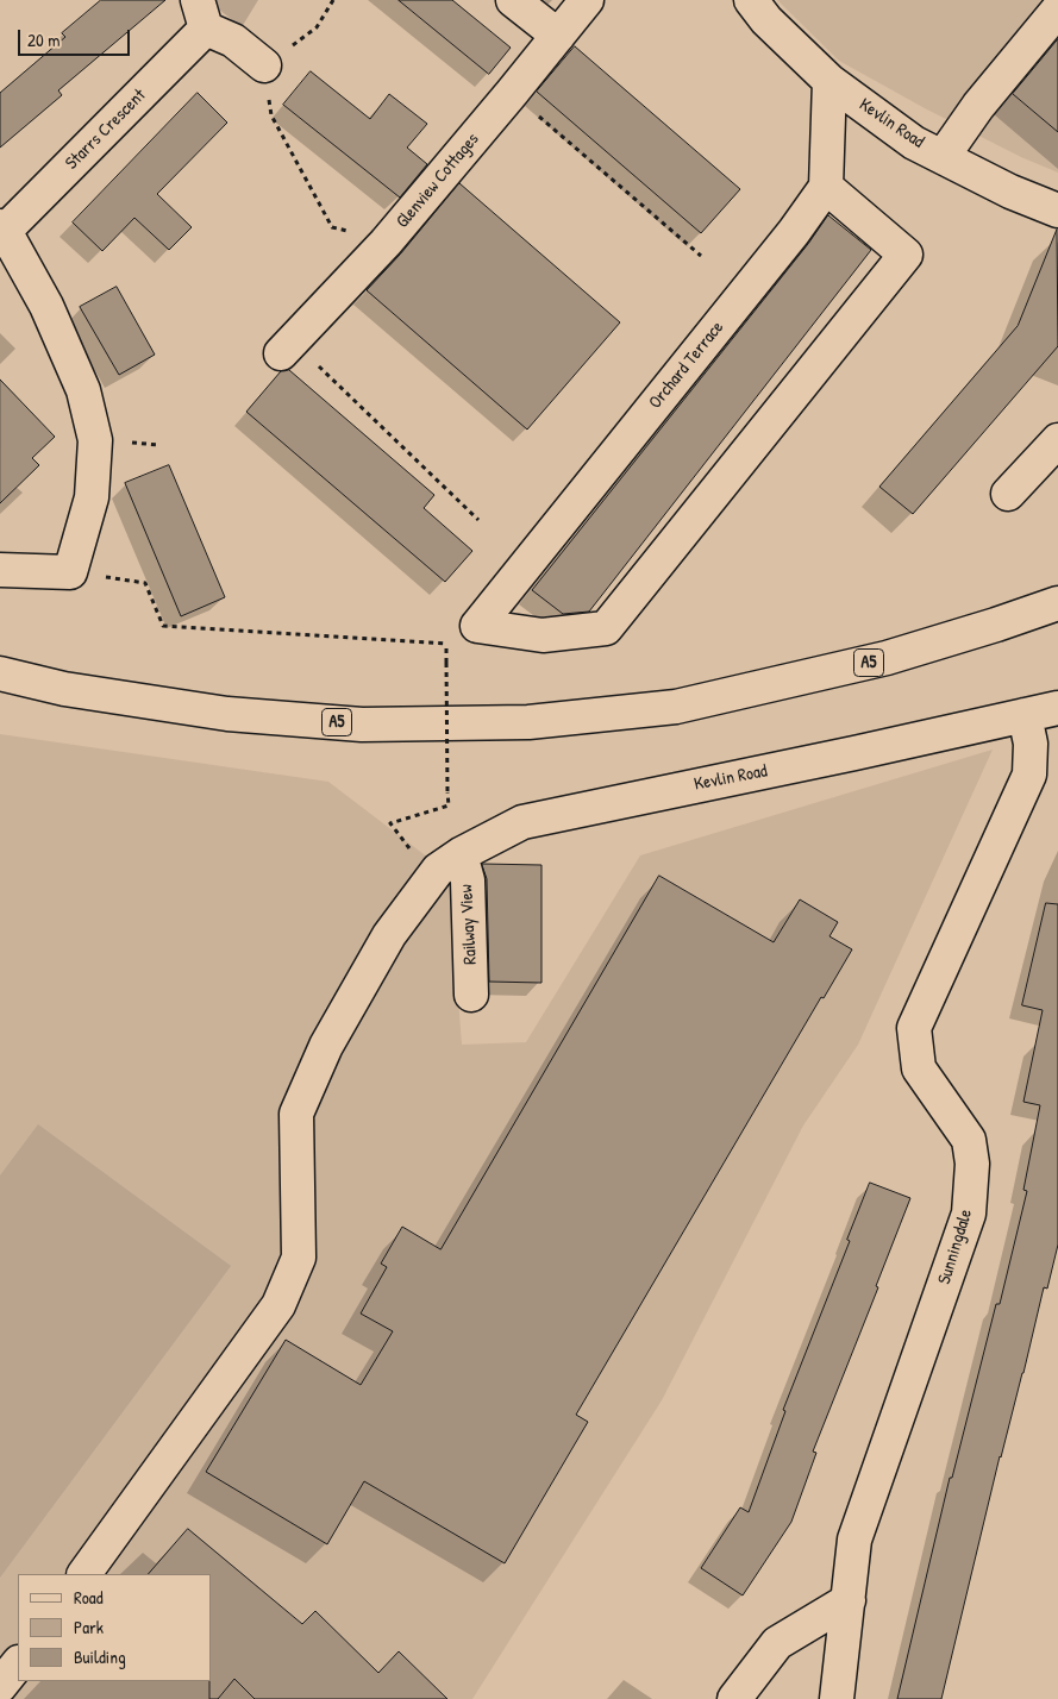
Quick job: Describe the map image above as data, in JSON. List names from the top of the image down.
{
  "streets": {
    "main road": [
      "Kevlin Road",
      "Starrs Crescent",
      "Glenview Cottages",
      "Orchard Terrace",
      "A5",
      "Railway View",
      "Sunningdale"
    ]
  },
  "crossings": [
    ["Kevlin Road", "Railway View"],
    ["Kevlin Road", "Sunningdale"]
  ],
  "legend": ["Road", "Park", "Building"],
  "scale_bar": "20 m"
}
